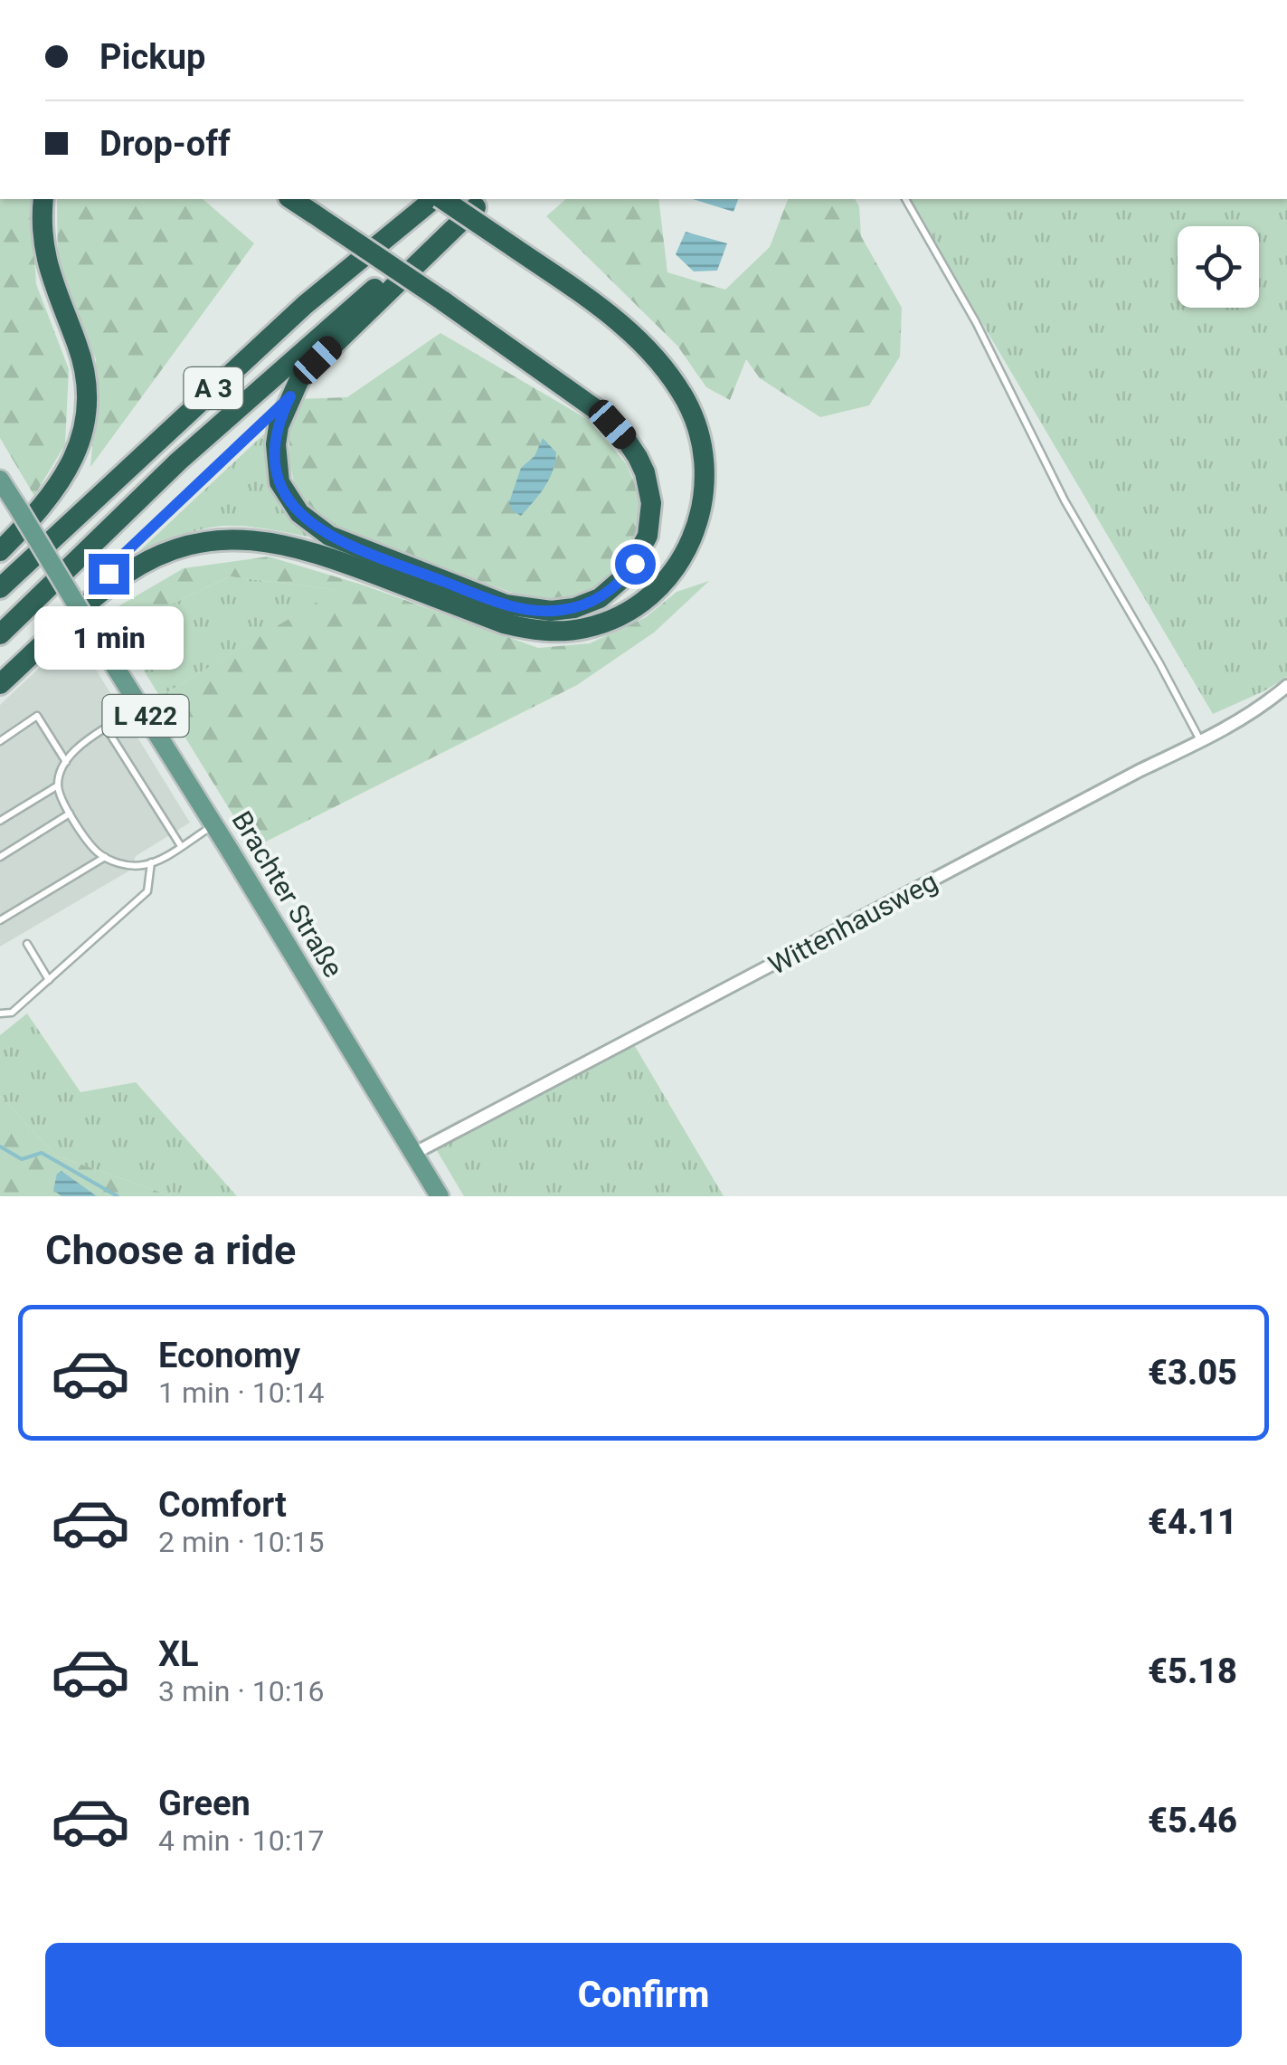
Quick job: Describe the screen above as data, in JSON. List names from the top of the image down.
{
  "streets": {
    "highway": ["A 3"],
    "main road": ["L 422", "Brachter Straße"],
    "street": ["Wittenhausweg"]
  },
  "crossings": [
    ["L 422", "Brachter Straße"],
    ["Brachter Straße", "Wittenhausweg"]
  ],
  "page": {
    "banner": ["Pickup", "Drop-off"],
    "bubble": "1 min",
    "heading": "Choose a ride",
    "list": [
      {
        "name": "Economy",
        "note": "1 min · 10:14",
        "value": "€3.05"
      },
      {
        "name": "Comfort",
        "note": "2 min · 10:15",
        "value": "€4.11"
      },
      {
        "name": "XL",
        "note": "3 min · 10:16",
        "value": "€5.18"
      },
      {
        "name": "Green",
        "note": "4 min · 10:17",
        "value": "€5.46"
      }
    ],
    "buttons": "Confirm"
  }
}
